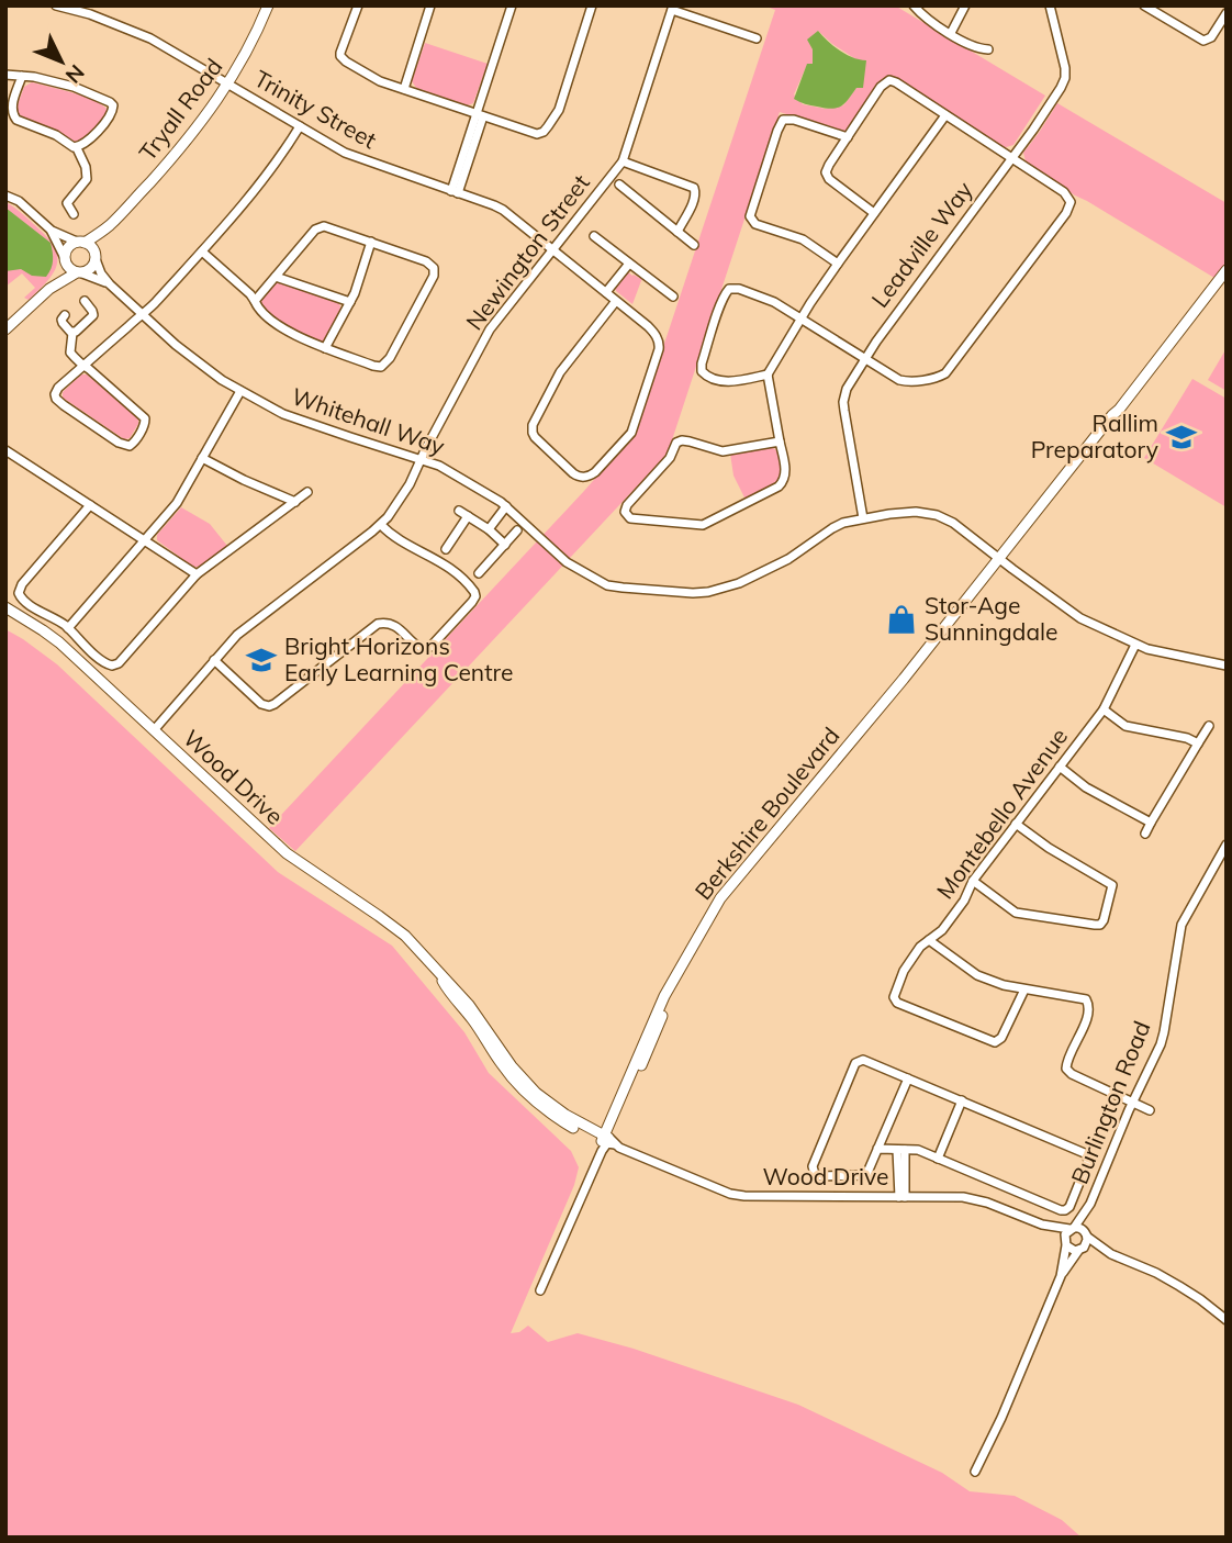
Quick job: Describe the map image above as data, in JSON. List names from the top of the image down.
{
  "streets": {
    "street": [
      "Tryall Road",
      "Trinity Street",
      "Leadville Way",
      "Newington Street",
      "Whitehall Way",
      "Wood Drive",
      "Berkshire Boulevard",
      "Montebello Avenue",
      "Burlington Road"
    ]
  },
  "crossings": [
    ["Tryall Road", "Trinity Street"],
    ["Tryall Road", "Whitehall Way"],
    ["Trinity Street", "Newington Street"],
    ["Leadville Way", "Whitehall Way"],
    ["Newington Street", "Whitehall Way"],
    ["Newington Street", "Wood Drive"],
    ["Whitehall Way", "Berkshire Boulevard"],
    ["Whitehall Way", "Montebello Avenue"],
    ["Wood Drive", "Berkshire Boulevard"],
    ["Wood Drive", "Burlington Road"]
  ],
  "places": {
    "school or university": ["Rallim Preparatory", "Bright Horizons Early Learning Centre"],
    "shop": ["Stor-Age Sunningdale"]
  },
  "north": "bottom right"
}
